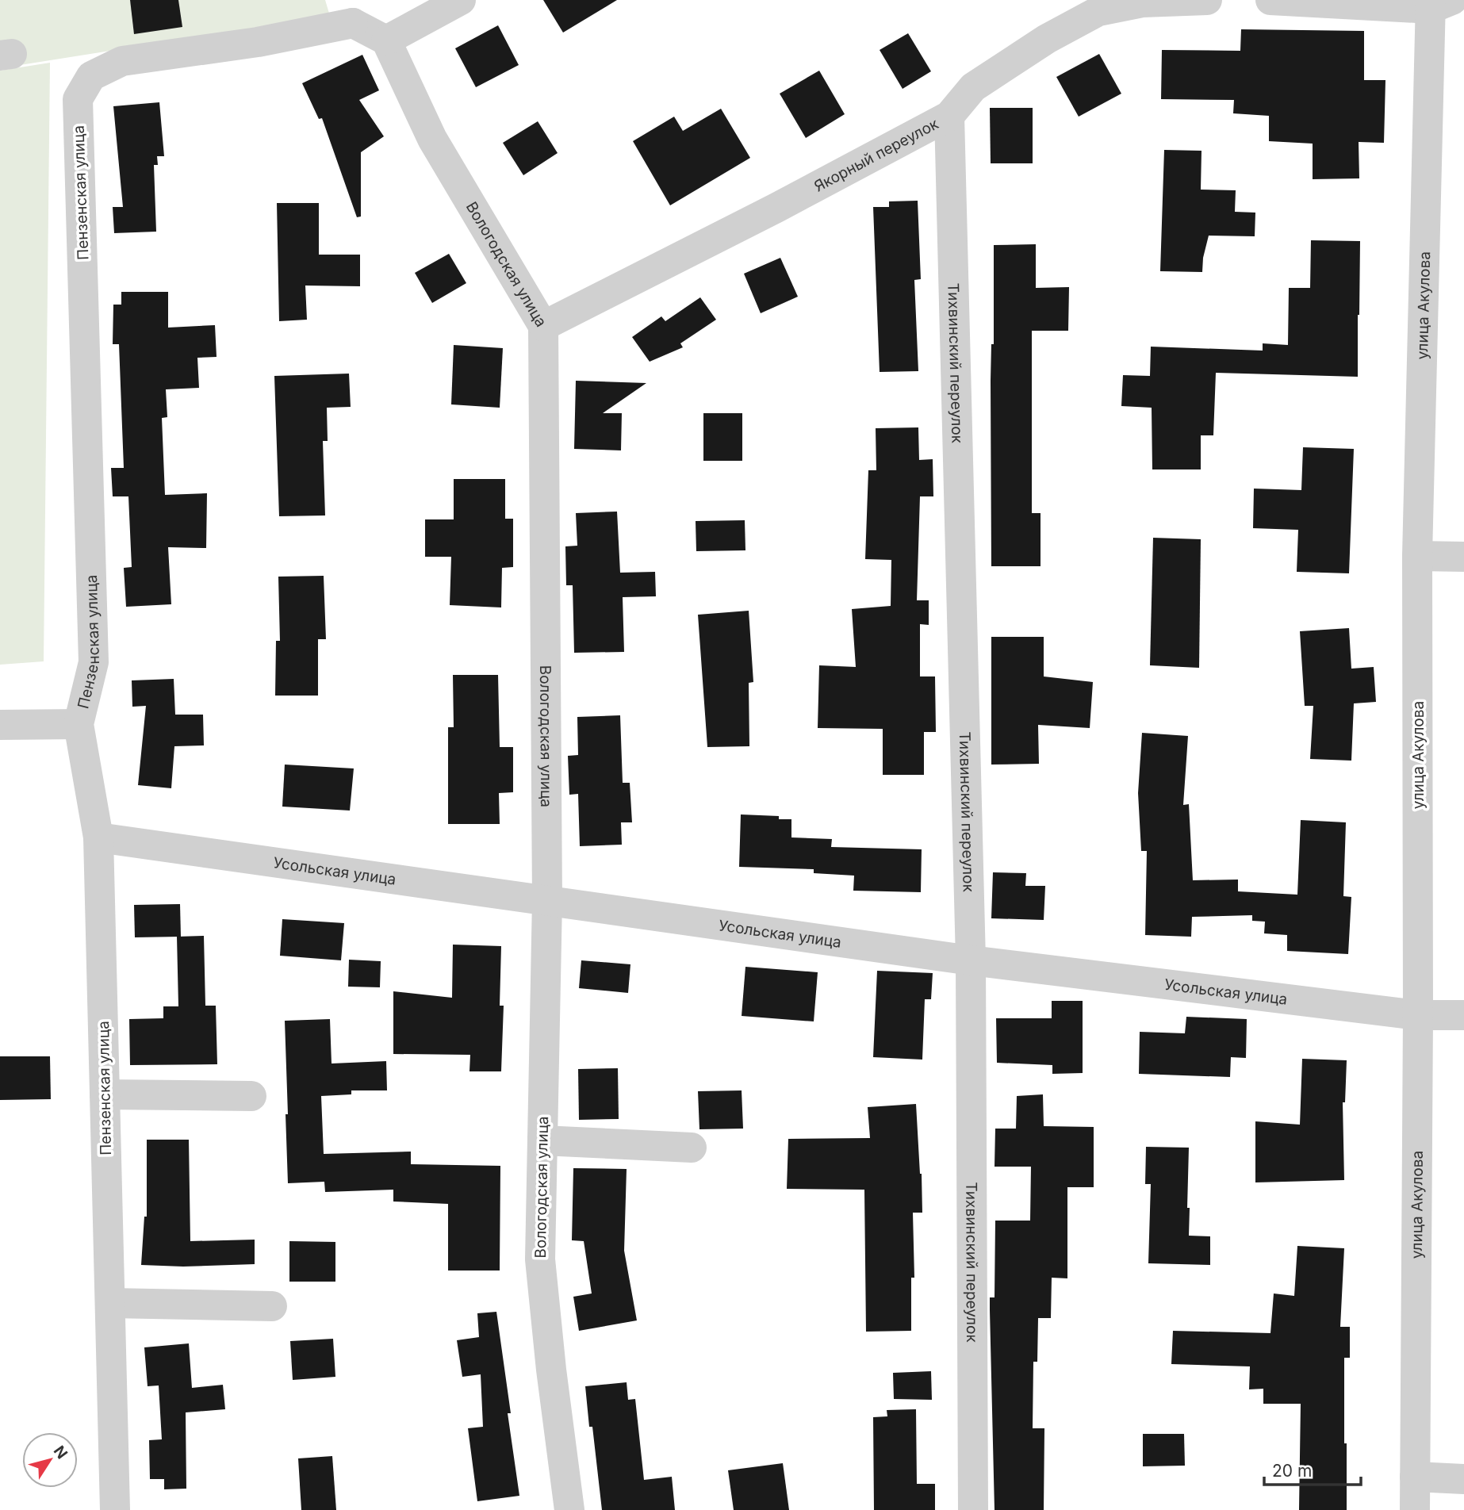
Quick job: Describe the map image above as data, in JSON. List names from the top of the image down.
{
  "streets": {
    "street": [
      "Якорный переулок",
      "Пензенская улица",
      "Вологодская улица",
      "улица Акулова",
      "Тихвинский переулок",
      "Усольская улица"
    ]
  },
  "crossings": [
    ["Якорный переулок", "Вологодская улица"],
    ["Якорный переулок", "Тихвинский переулок"],
    ["Пензенская улица", "Усольская улица"],
    ["Вологодская улица", "Усольская улица"],
    ["улица Акулова", "Усольская улица"],
    ["Тихвинский переулок", "Усольская улица"]
  ],
  "scale_bar": "20 m",
  "north": "top right"
}
